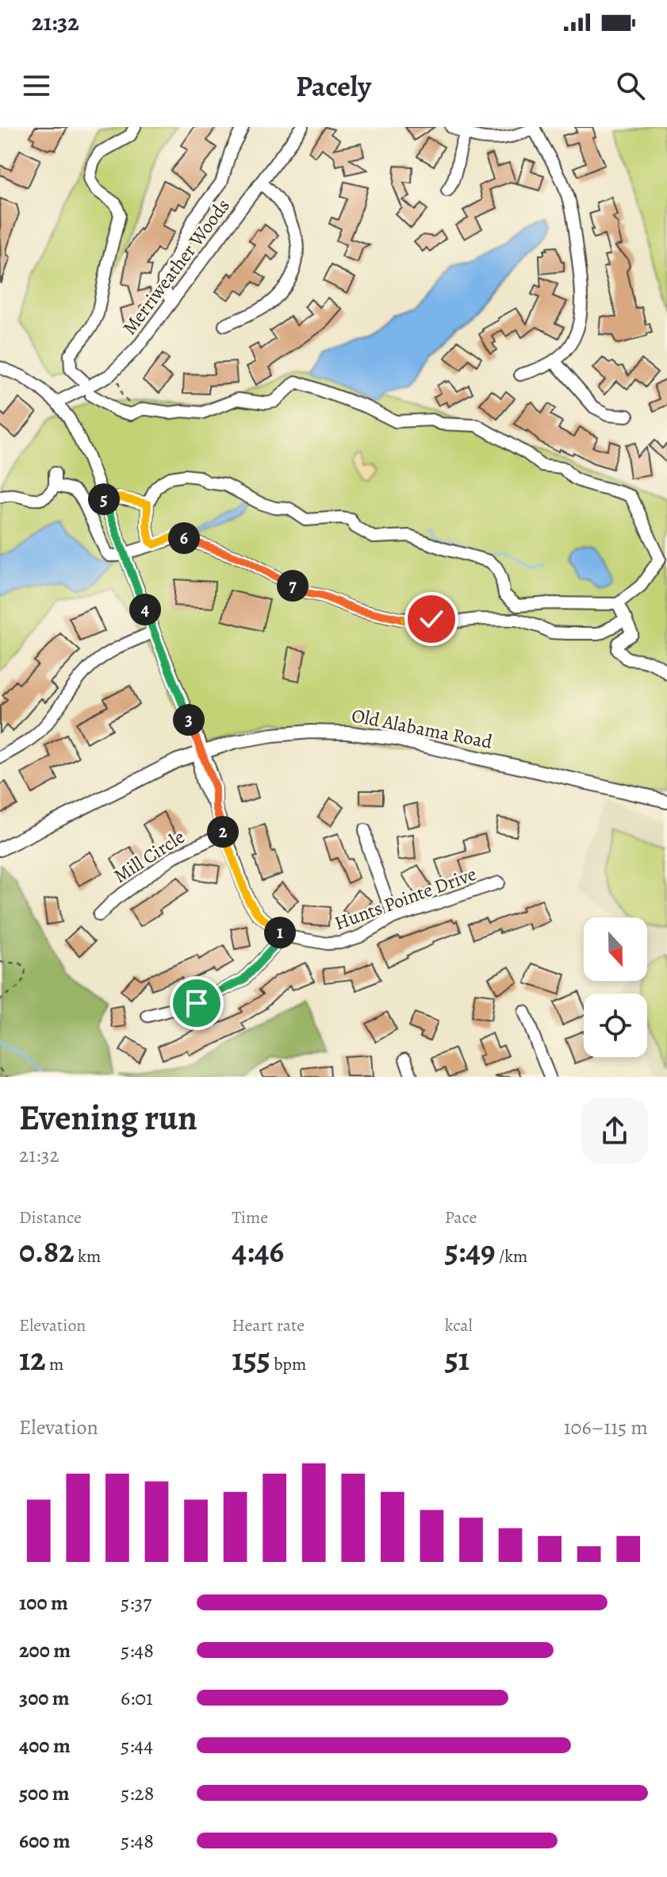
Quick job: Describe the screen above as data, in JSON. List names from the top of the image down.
{
  "streets": {
    "main road": ["Old Alabama Road"],
    "street": ["Merriweather Woods", "Mill Circle", "Hunts Pointe Drive"]
  },
  "crossings": [
    ["Merriweather Woods", "Hunts Pointe Drive"],
    ["Old Alabama Road", "Hunts Pointe Drive"],
    ["Mill Circle", "Hunts Pointe Drive"]
  ],
  "north": "bottom",
  "page": {
    "status": "21:32",
    "header": "Pacely",
    "pins": [
      "5",
      "6",
      "7",
      "4",
      "3",
      "2",
      "1"
    ],
    "heading": ["Evening run", "21:32"],
    "stats": [
      ["Distance", "0.82 km"],
      ["Time", "4:46"],
      ["Pace", "5:49 /km"],
      ["Elevation", "12 m"],
      ["Heart rate", "155 bpm"],
      ["kcal", "51"]
    ],
    "chart": ["Elevation", "106–115 m"],
    "list": [
      {
        "name": "100 m",
        "note": "5:37"
      },
      {
        "name": "200 m",
        "note": "5:48"
      },
      {
        "name": "300 m",
        "note": "6:01"
      },
      {
        "name": "400 m",
        "note": "5:44"
      },
      {
        "name": "500 m",
        "note": "5:28"
      },
      {
        "name": "600 m",
        "note": "5:48"
      }
    ]
  }
}
